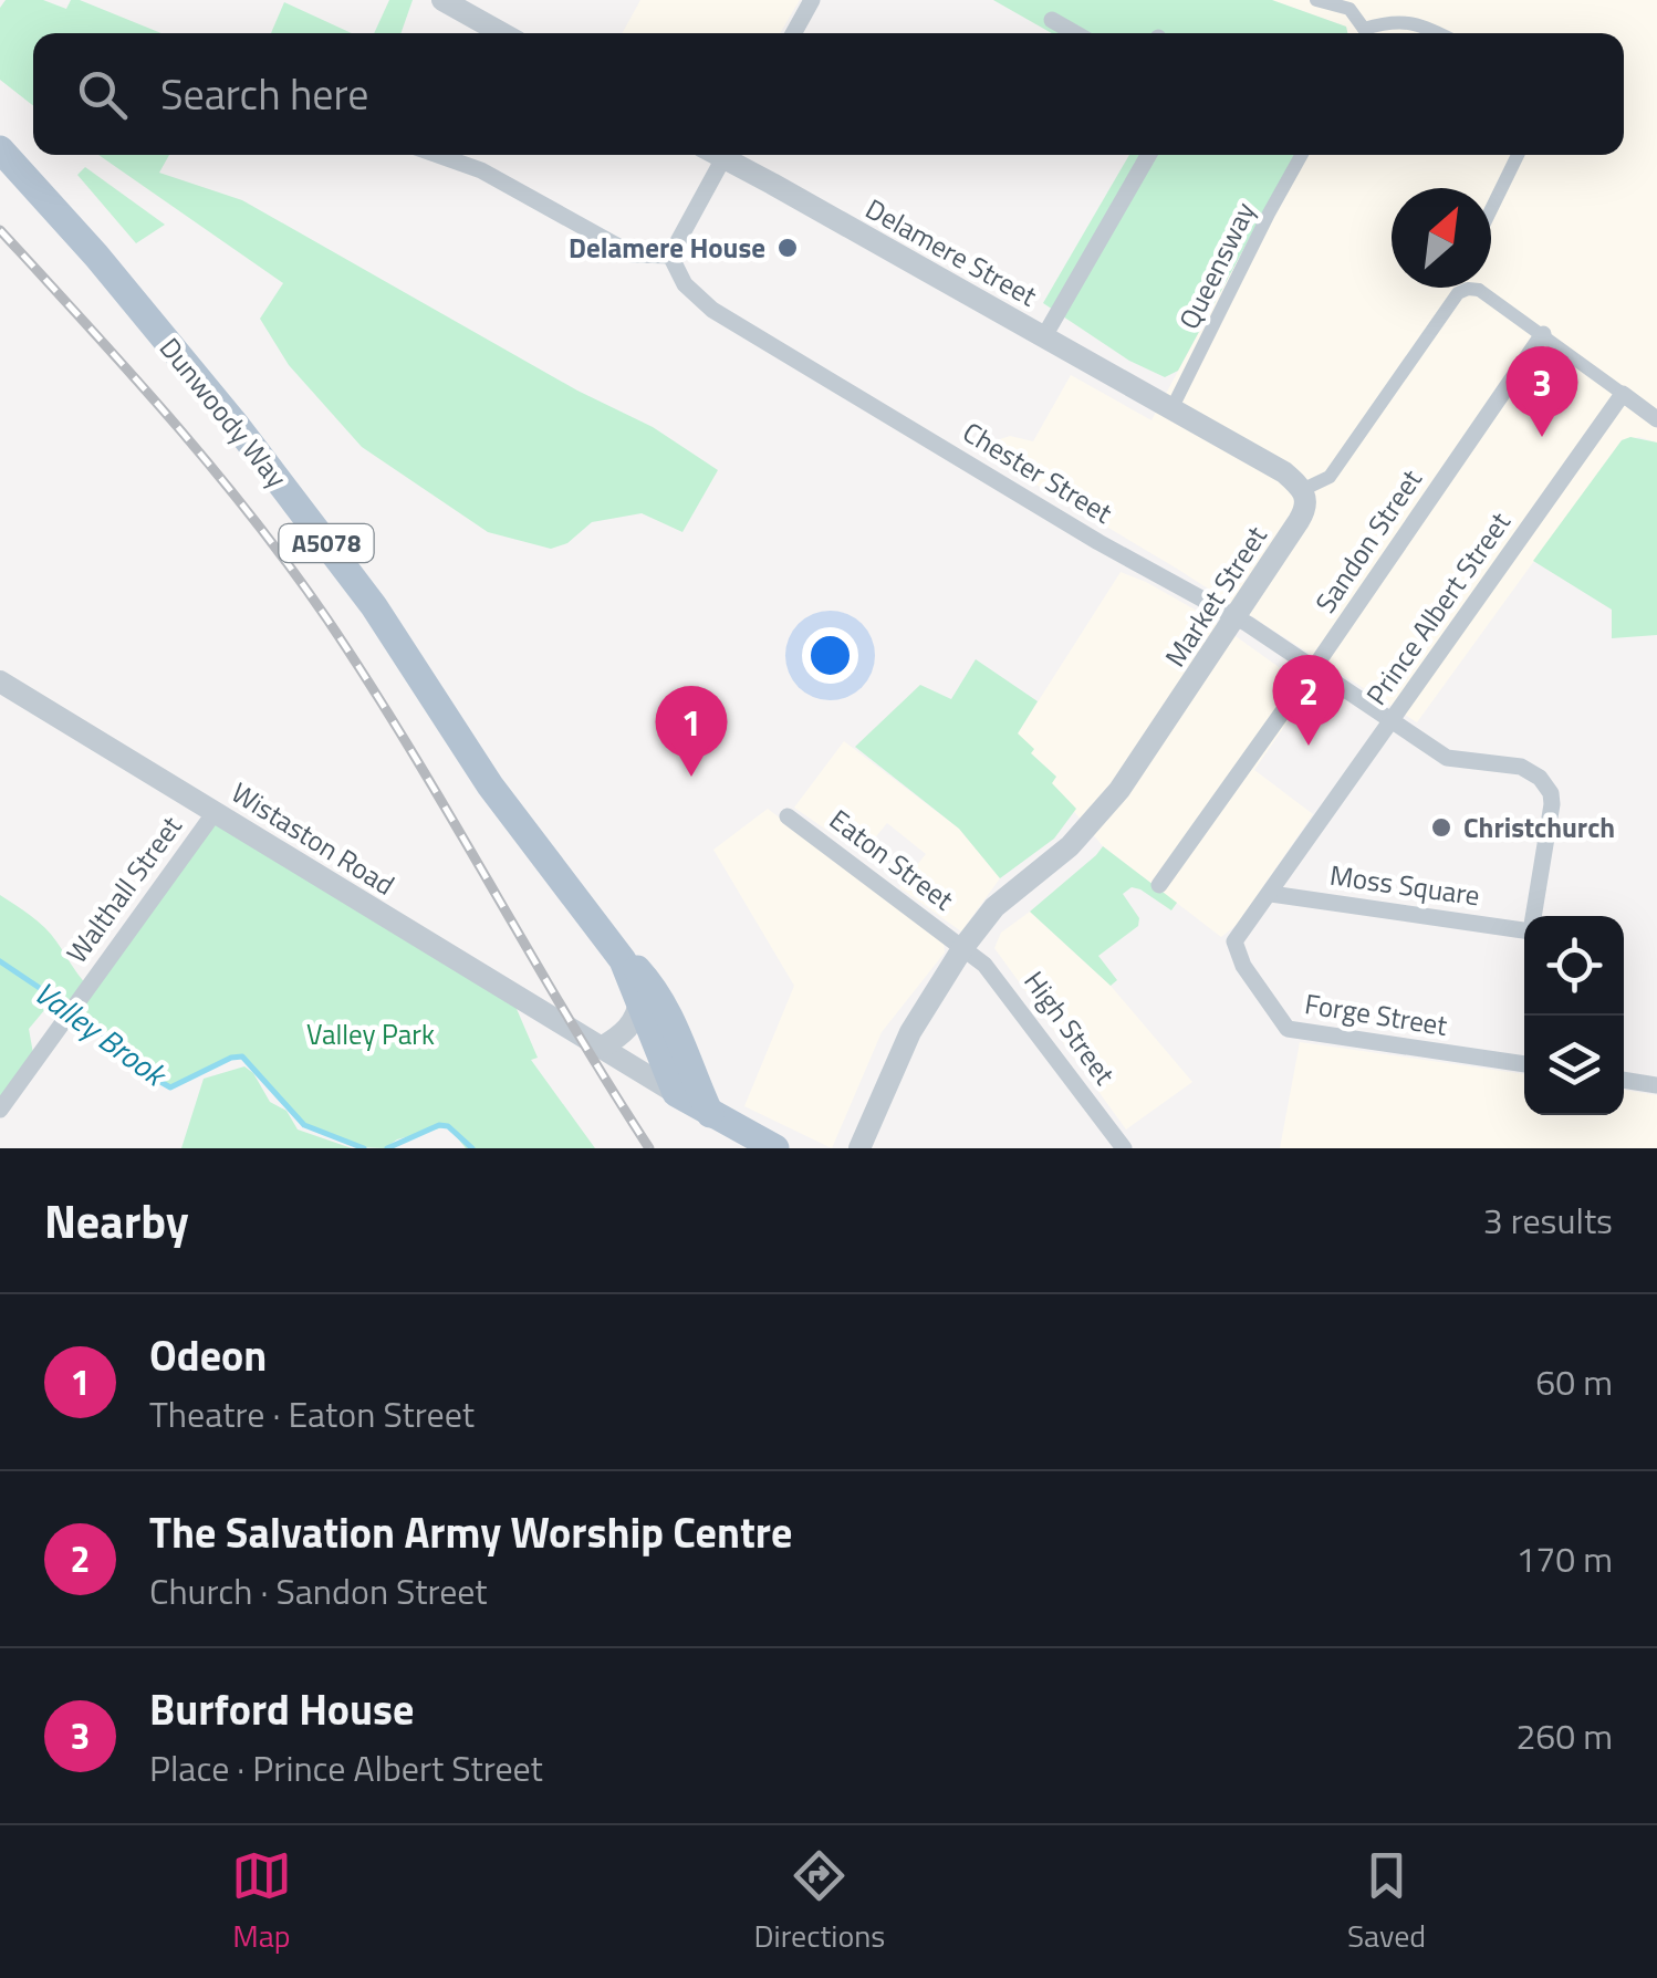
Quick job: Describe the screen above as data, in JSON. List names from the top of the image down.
{
  "streets": {
    "main road": ["Dunwoody Way", "A5078"],
    "street": [
      "Delamere Street",
      "Queensway",
      "Chester Street",
      "Sandon Street",
      "Market Street",
      "Prince Albert Street",
      "Wistaston Road",
      "Eaton Street",
      "Moss Square",
      "Walthall Street",
      "Forge Street",
      "High Street"
    ]
  },
  "crossings": [
    ["Delamere Street", "Queensway"],
    ["Delamere Street", "Market Street"],
    ["Dunwoody Way", "Wistaston Road"],
    ["Chester Street", "Sandon Street"],
    ["Chester Street", "Market Street"],
    ["Chester Street", "Prince Albert Street"],
    ["Market Street", "Eaton Street"],
    ["Market Street", "High Street"],
    ["Prince Albert Street", "Moss Square"],
    ["Prince Albert Street", "Forge Street"],
    ["Wistaston Road", "Walthall Street"],
    ["Eaton Street", "High Street"]
  ],
  "water": ["Valley Brook"],
  "parks": ["Valley Park"],
  "places": ["Delamere House", "Christchurch"],
  "north": "top right",
  "page": {
    "search": "Search here",
    "pins": ["3", "2", "1"],
    "heading": ["Nearby", "3 results"],
    "list": [
      {
        "mark": "1",
        "name": "Odeon",
        "note": "Theatre · Eaton Street",
        "value": "60 m"
      },
      {
        "mark": "2",
        "name": "The Salvation Army Worship Centre",
        "note": "Church · Sandon Street",
        "value": "170 m"
      },
      {
        "mark": "3",
        "name": "Burford House",
        "note": "Place · Prince Albert Street",
        "value": "260 m"
      }
    ],
    "nav": ["Map", "Directions", "Saved"]
  }
}
